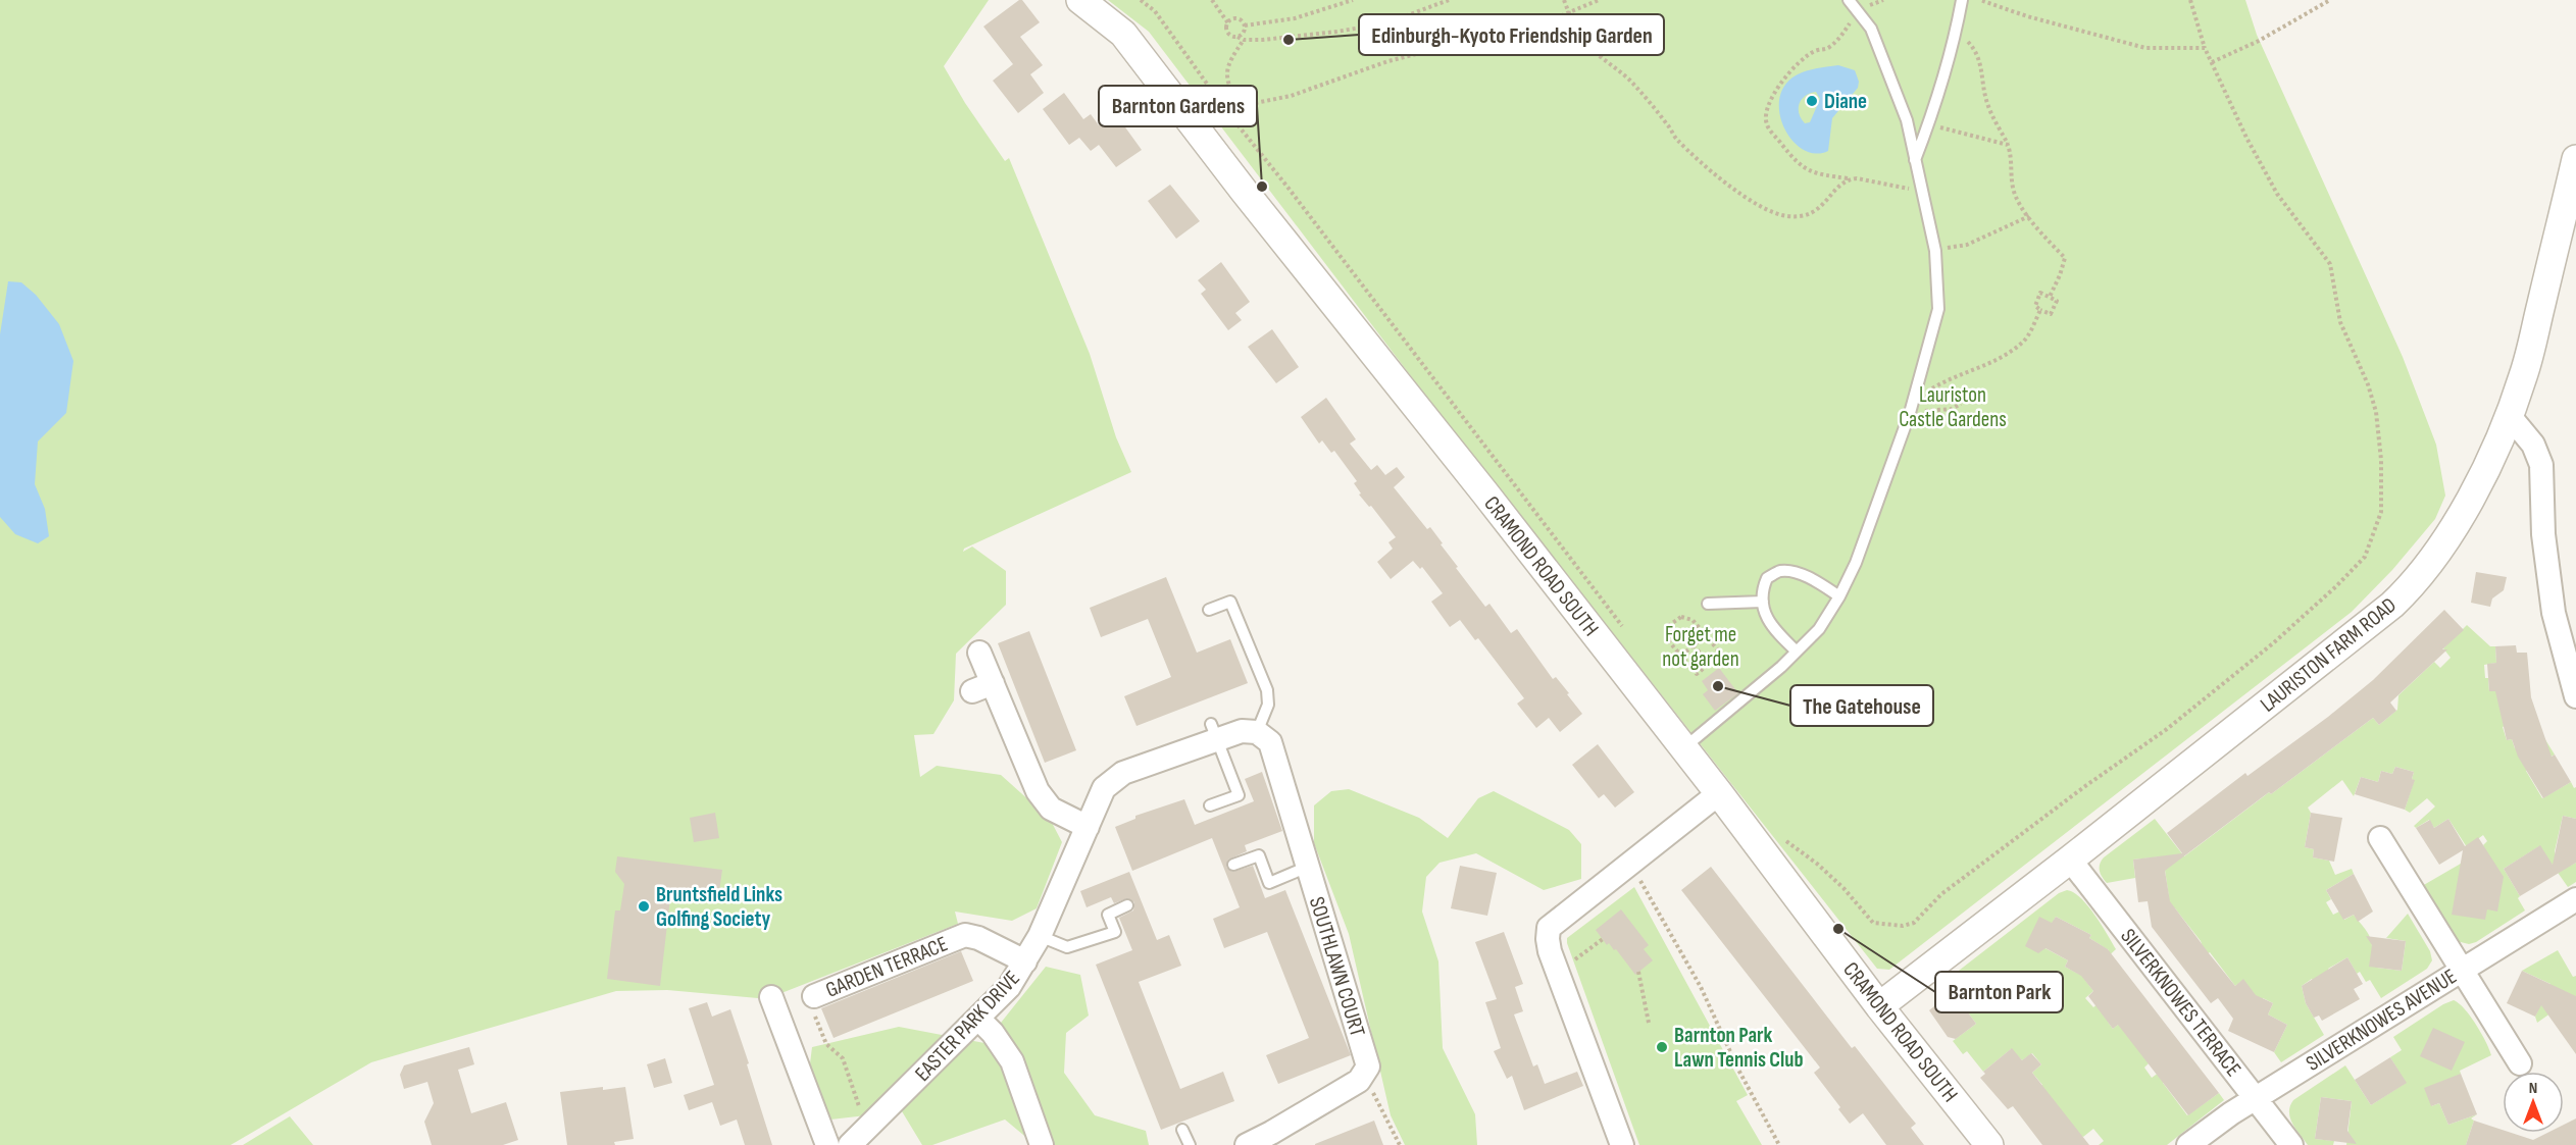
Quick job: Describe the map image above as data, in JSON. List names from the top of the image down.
{
  "streets": {
    "street": [
      "CRAMOND ROAD SOUTH",
      "LAURISTON FARM ROAD",
      "GARDEN TERRACE",
      "SOUTHLAWN COURT",
      "SILVERKNOWES TERRACE",
      "SILVERKNOWES AVENUE",
      "EASTER PARK DRIVE"
    ]
  },
  "crossings": [
    ["CRAMOND ROAD SOUTH", "LAURISTON FARM ROAD"],
    ["LAURISTON FARM ROAD", "SILVERKNOWES TERRACE"],
    ["GARDEN TERRACE", "EASTER PARK DRIVE"],
    ["SILVERKNOWES TERRACE", "SILVERKNOWES AVENUE"]
  ],
  "parks": ["Lauriston Castle Gardens", "Forget me not garden"],
  "places": [
    "Edinburgh-Kyoto Friendship Garden",
    "Diane",
    "Barnton Gardens",
    "The Gatehouse",
    "Bruntsfield Links Golfing Society",
    "Barnton Park",
    "Barnton Park Lawn Tennis Club"
  ],
  "north": "top"
}
